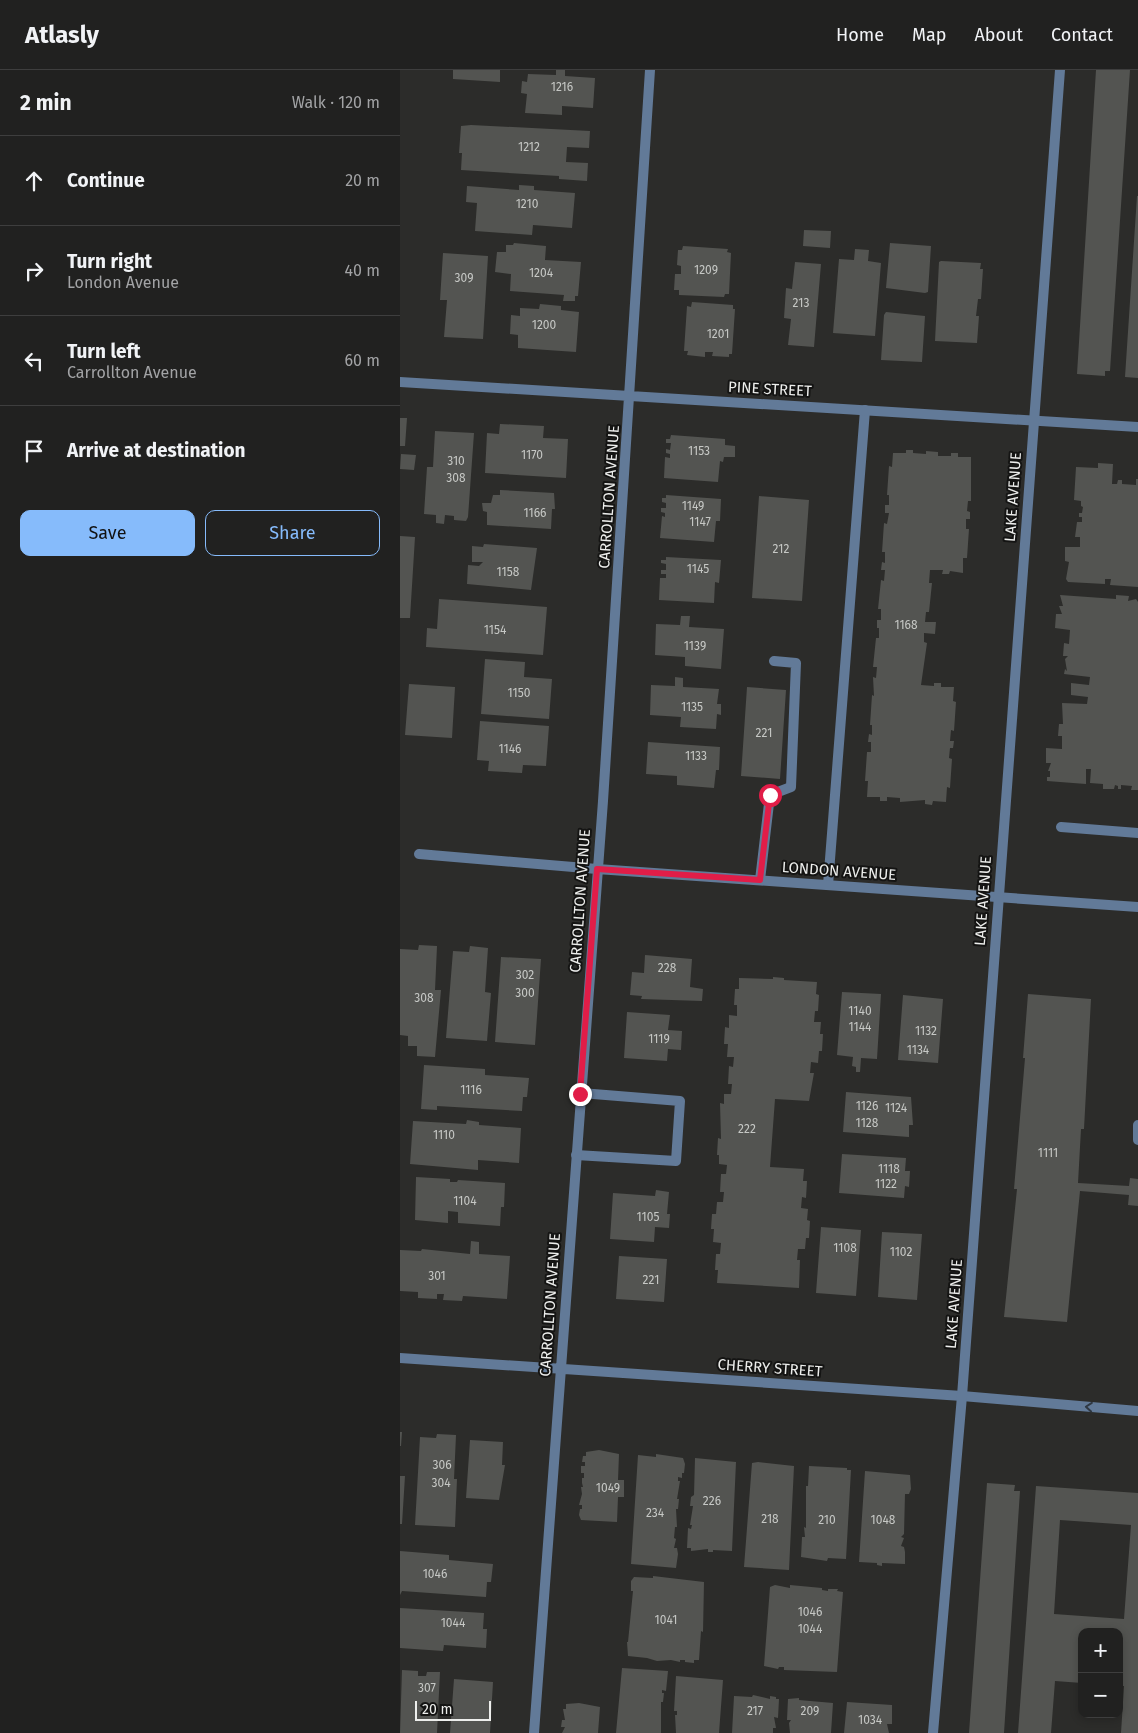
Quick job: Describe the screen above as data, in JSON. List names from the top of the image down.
{
  "streets": {
    "street": [
      "PINE STREET",
      "CARROLLTON AVENUE",
      "LAKE AVENUE",
      "LONDON AVENUE",
      "CHERRY STREET"
    ]
  },
  "crossings": [
    ["PINE STREET", "CARROLLTON AVENUE"],
    ["PINE STREET", "LAKE AVENUE"],
    ["CARROLLTON AVENUE", "LONDON AVENUE"],
    ["CARROLLTON AVENUE", "CHERRY STREET"],
    ["LAKE AVENUE", "LONDON AVENUE"],
    ["LAKE AVENUE", "CHERRY STREET"]
  ],
  "house_numbers": [
    "1216",
    "1212",
    "1210",
    "1209",
    "1204",
    "309",
    "213",
    "1200",
    "1201",
    "1153",
    "1170",
    "310",
    "308",
    "1149",
    "1166",
    "1147",
    "212",
    "1145",
    "1158",
    "1168",
    "1154",
    "1139",
    "1150",
    "1135",
    "221",
    "1146",
    "1133",
    "228",
    "302",
    "300",
    "308",
    "1140",
    "1144",
    "1132",
    "1119",
    "1134",
    "1116",
    "1126",
    "1124",
    "1128",
    "222",
    "1110",
    "1111",
    "1118",
    "1122",
    "1104",
    "1105",
    "1108",
    "1102",
    "301",
    "221",
    "306",
    "304",
    "1049",
    "226",
    "234",
    "218",
    "210",
    "1048",
    "1046",
    "1046",
    "1041",
    "1044",
    "1044",
    "307",
    "217",
    "209",
    "1034"
  ],
  "scale_bar": "20 m",
  "page": {
    "header": "Atlasly",
    "nav": [
      "Home",
      "Map",
      "About",
      "Contact"
    ],
    "heading": ["2 min", "Walk · 120 m"],
    "list": [
      ["Continue", "20 m"],
      ["Turn right", "London Avenue", "40 m"],
      ["Turn left", "Carrollton Avenue", "60 m"],
      "Arrive at destination"
    ],
    "buttons": ["Save", "Share"],
    "map_buttons": ["+", "−"],
    "scale": "20 m"
  }
}
